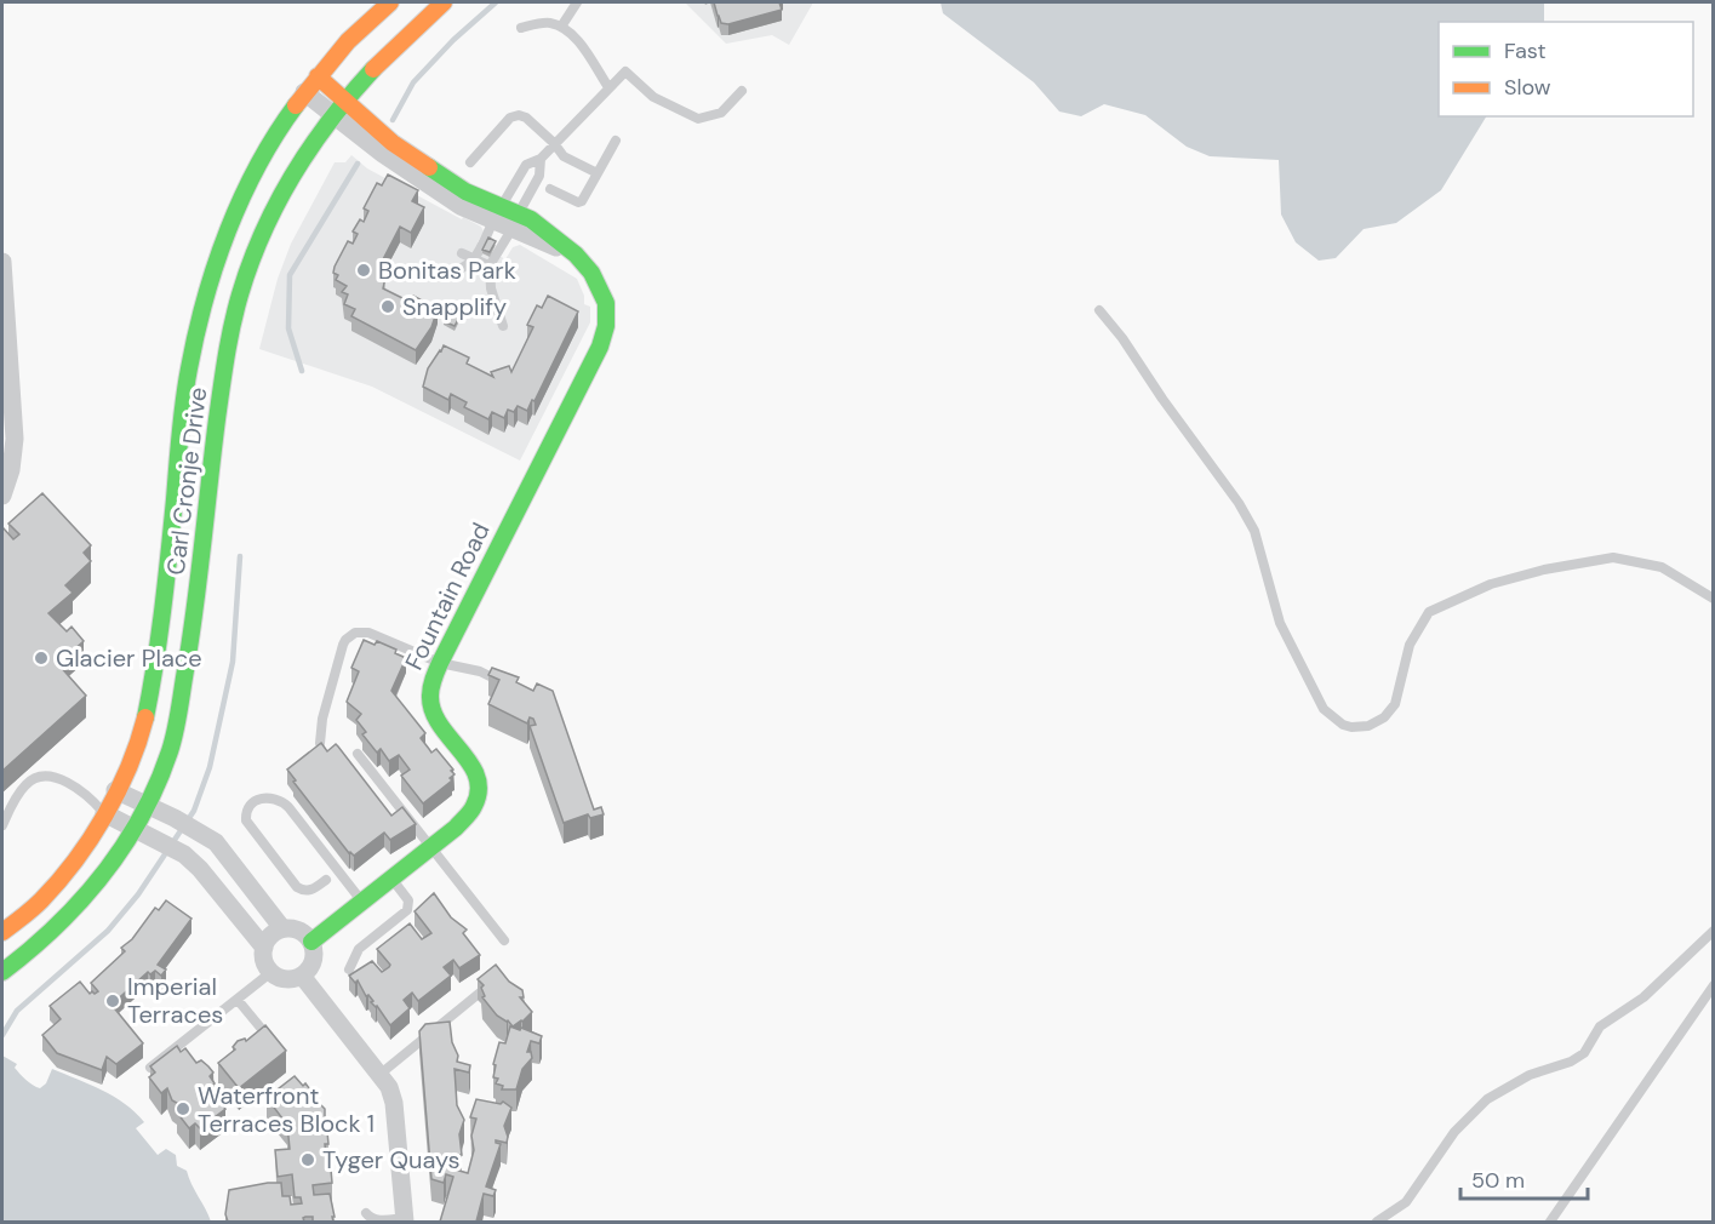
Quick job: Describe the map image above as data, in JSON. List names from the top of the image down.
{
  "streets": {
    "main road": ["Carl Cronje Drive", "Fountain Road"]
  },
  "crossings": [
    ["Carl Cronje Drive", "Fountain Road"]
  ],
  "places": [
    "Bonitas Park",
    "Snapplify",
    "Glacier Place",
    "Imperial Terraces",
    "Waterfront Terraces Block 1",
    "Tyger Quays"
  ],
  "legend": ["Fast", "Slow"],
  "scale_bar": "50 m"
}
